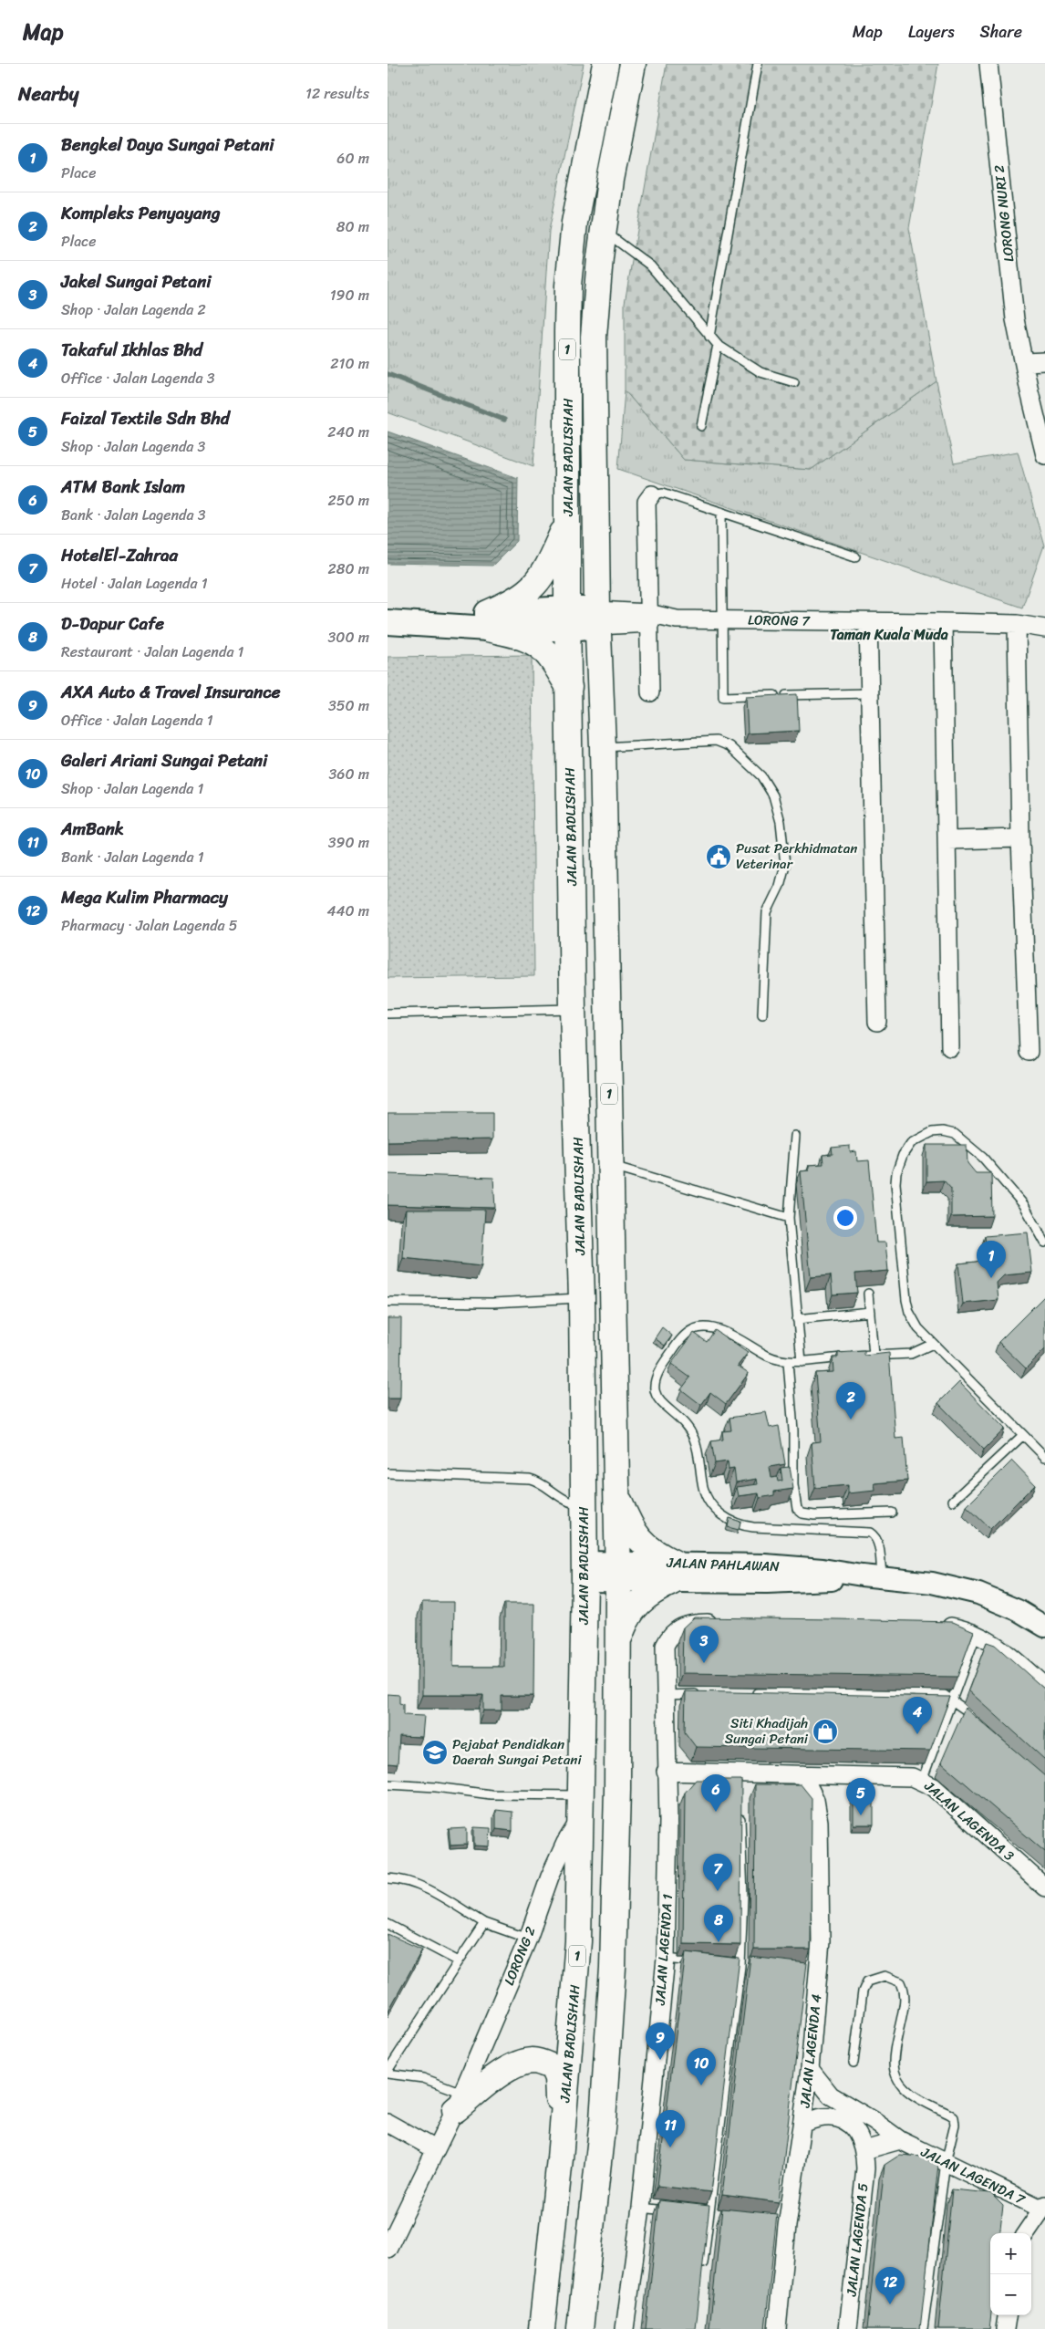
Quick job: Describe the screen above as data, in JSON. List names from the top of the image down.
{
  "streets": {
    "main road": ["1", "JALAN BADLISHAH"],
    "street": [
      "LORONG NURI 2",
      "LORONG 7",
      "JALAN PAHLAWAN",
      "JALAN LAGENDA 3",
      "JALAN LAGENDA 1",
      "LORONG 2",
      "JALAN LAGENDA 4",
      "JALAN LAGENDA 7",
      "JALAN LAGENDA 5"
    ]
  },
  "crossings": [
    ["JALAN BADLISHAH", "LORONG 7"],
    ["JALAN BADLISHAH", "JALAN PAHLAWAN"],
    ["JALAN BADLISHAH", "LORONG 2"],
    ["JALAN LAGENDA 3", "JALAN LAGENDA 1"],
    ["JALAN LAGENDA 3", "JALAN LAGENDA 4"],
    ["JALAN LAGENDA 4", "JALAN LAGENDA 7"]
  ],
  "districts": ["Taman Kuala Muda"],
  "places": {
    "public building": ["Pusat Perkhidmatan Veterinar"],
    "shop": ["Siti Khadijah Sungai Petani"],
    "school or university": ["Pejabat Pendidkan Daerah Sungai Petani"]
  },
  "page": {
    "header": "Map",
    "nav": ["Map", "Layers", "Share"],
    "heading": ["Nearby", "12 results"],
    "list": [
      {
        "mark": "1",
        "name": "Bengkel Daya Sungai Petani",
        "note": "Place",
        "value": "60 m"
      },
      {
        "mark": "2",
        "name": "Kompleks Penyayang",
        "note": "Place",
        "value": "80 m"
      },
      {
        "mark": "3",
        "name": "Jakel Sungai Petani",
        "note": "Shop · Jalan Lagenda 2",
        "value": "190 m"
      },
      {
        "mark": "4",
        "name": "Takaful Ikhlas Bhd",
        "note": "Office · Jalan Lagenda 3",
        "value": "210 m"
      },
      {
        "mark": "5",
        "name": "Faizal Textile Sdn Bhd",
        "note": "Shop · Jalan Lagenda 3",
        "value": "240 m"
      },
      {
        "mark": "6",
        "name": "ATM Bank Islam",
        "note": "Bank · Jalan Lagenda 3",
        "value": "250 m"
      },
      {
        "mark": "7",
        "name": "HotelEl-Zahraa",
        "note": "Hotel · Jalan Lagenda 1",
        "value": "280 m"
      },
      {
        "mark": "8",
        "name": "D-Dapur Cafe",
        "note": "Restaurant · Jalan Lagenda 1",
        "value": "300 m"
      },
      {
        "mark": "9",
        "name": "AXA Auto & Travel Insurance",
        "note": "Office · Jalan Lagenda 1",
        "value": "350 m"
      },
      {
        "mark": "10",
        "name": "Galeri Ariani Sungai Petani",
        "note": "Shop · Jalan Lagenda 1",
        "value": "360 m"
      },
      {
        "mark": "11",
        "name": "AmBank",
        "note": "Bank · Jalan Lagenda 1",
        "value": "390 m"
      },
      {
        "mark": "12",
        "name": "Mega Kulim Pharmacy",
        "note": "Pharmacy · Jalan Lagenda 5",
        "value": "440 m"
      }
    ],
    "pins": [
      "1",
      "2",
      "3",
      "4",
      "6",
      "5",
      "7",
      "8",
      "9",
      "10",
      "11",
      "12"
    ],
    "map_buttons": ["+", "−"]
  }
}
